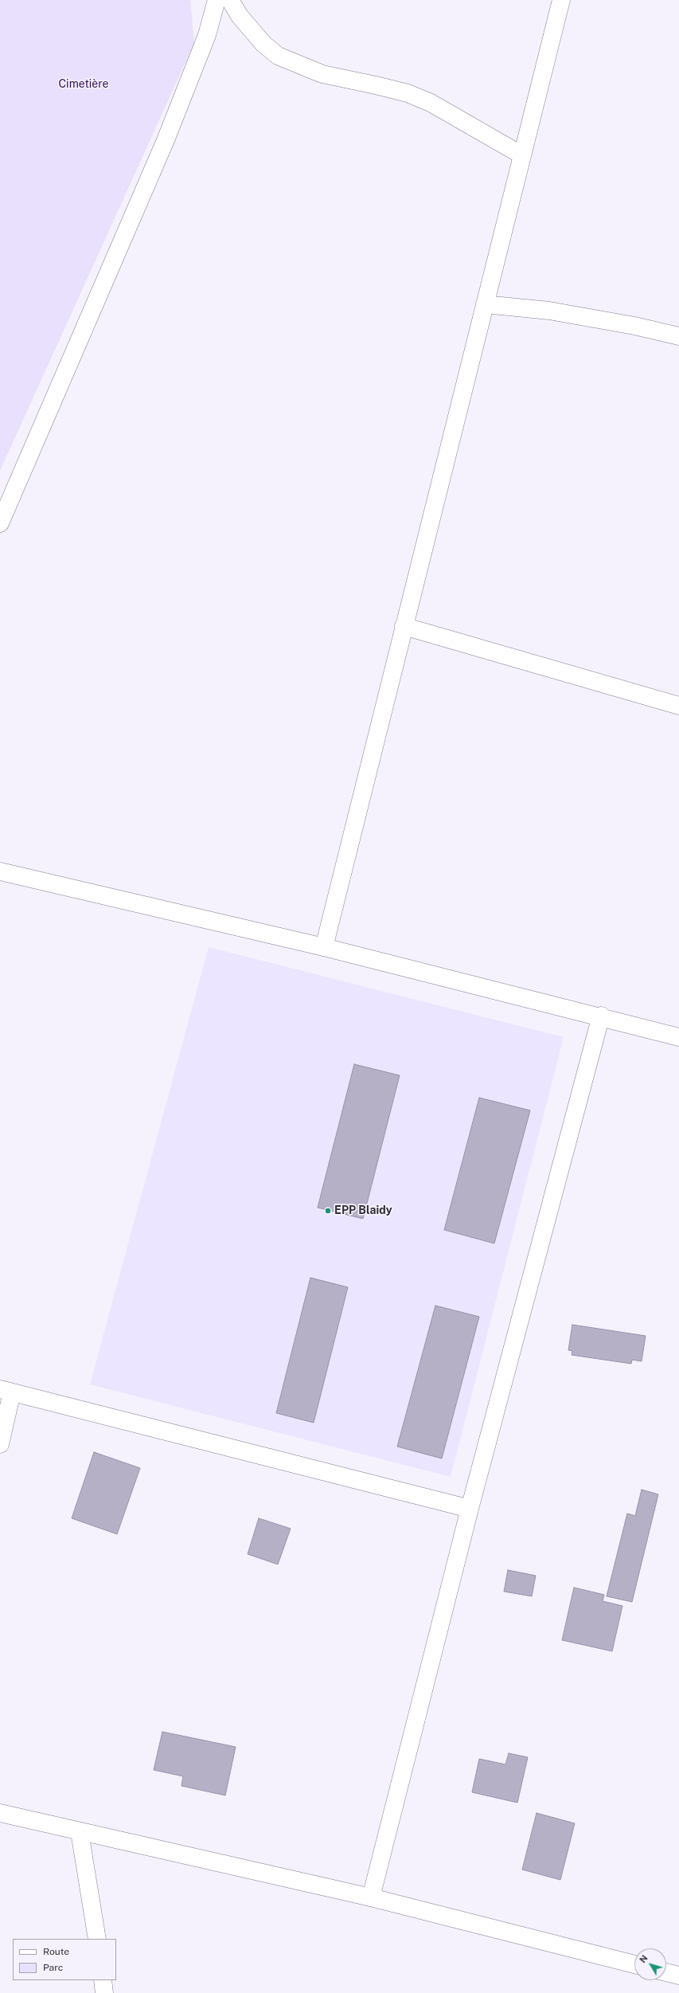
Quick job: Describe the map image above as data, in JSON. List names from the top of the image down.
{
  "parks": ["Cimetière"],
  "places": ["EPP Blaidy"],
  "legend": ["Route", "Parc"],
  "north": "top left"
}
